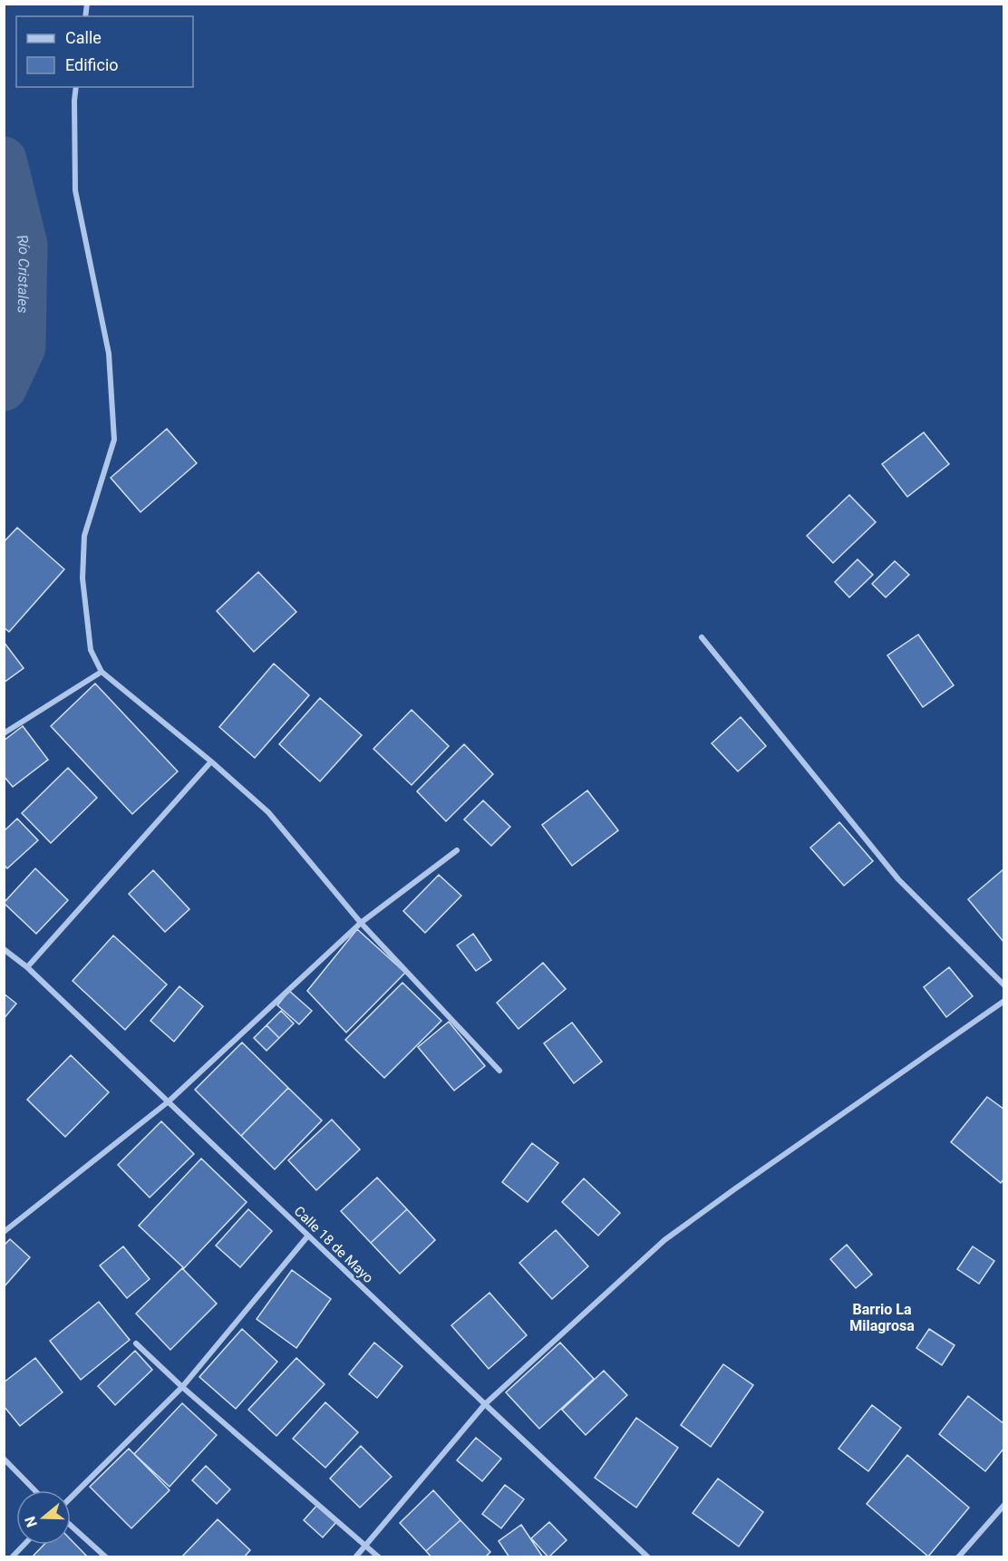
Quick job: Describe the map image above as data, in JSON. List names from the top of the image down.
{
  "streets": {
    "street": ["Calle 18 de Mayo"]
  },
  "districts": ["Barrio La Milagrosa"],
  "water": ["Río Cristales"],
  "legend": ["Calle", "Edificio"],
  "north": "left"
}
